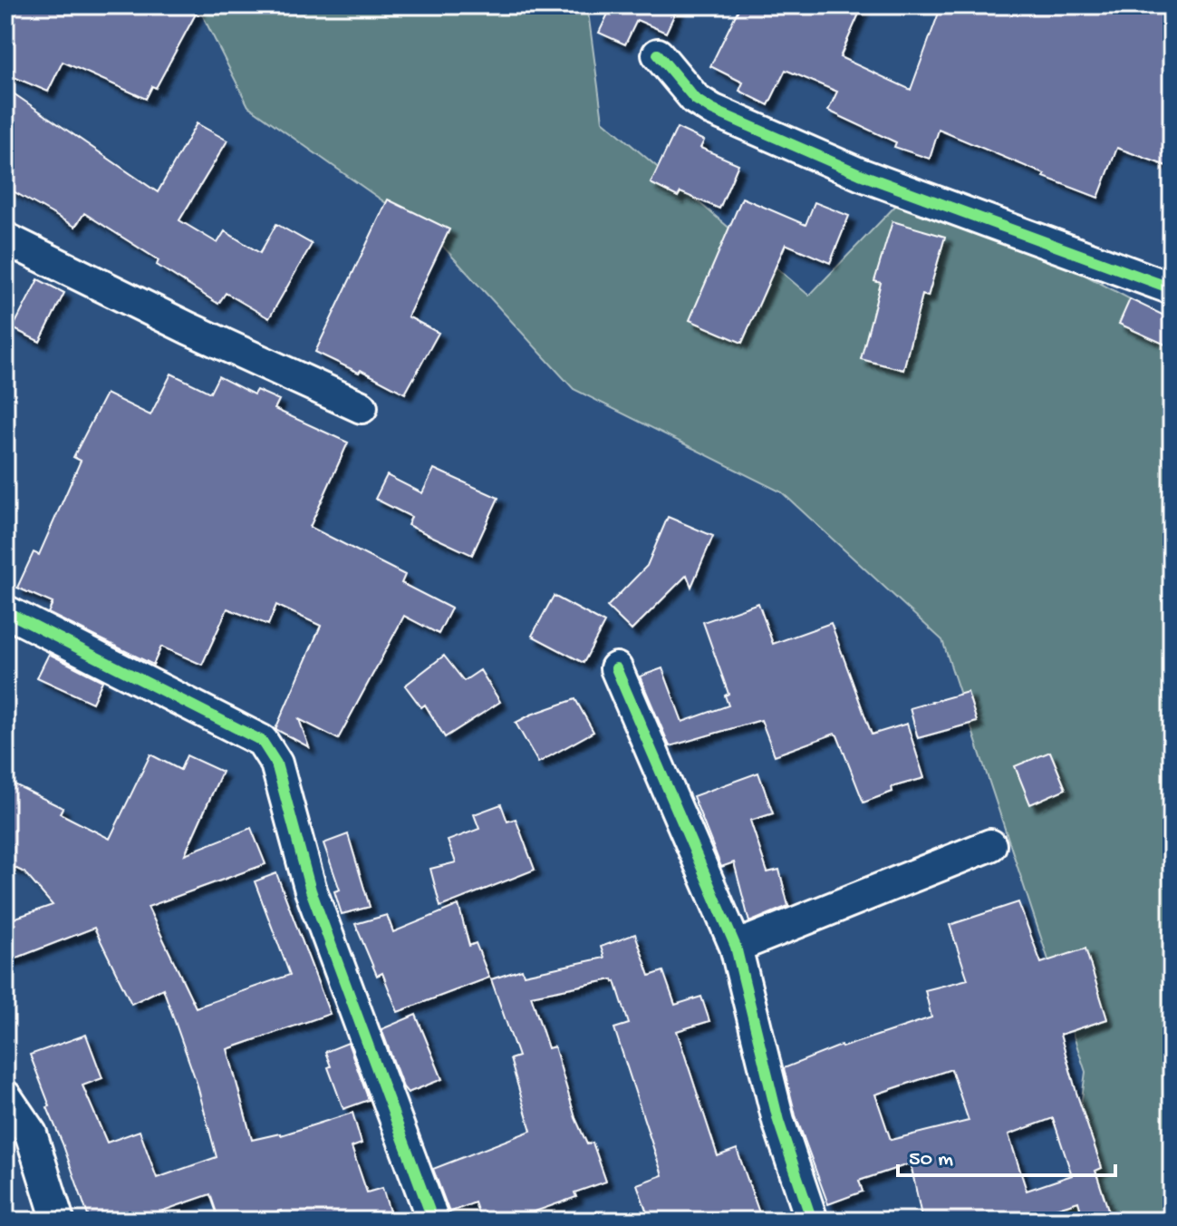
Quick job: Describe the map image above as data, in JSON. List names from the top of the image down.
{
  "scale_bar": "50 m"
}
